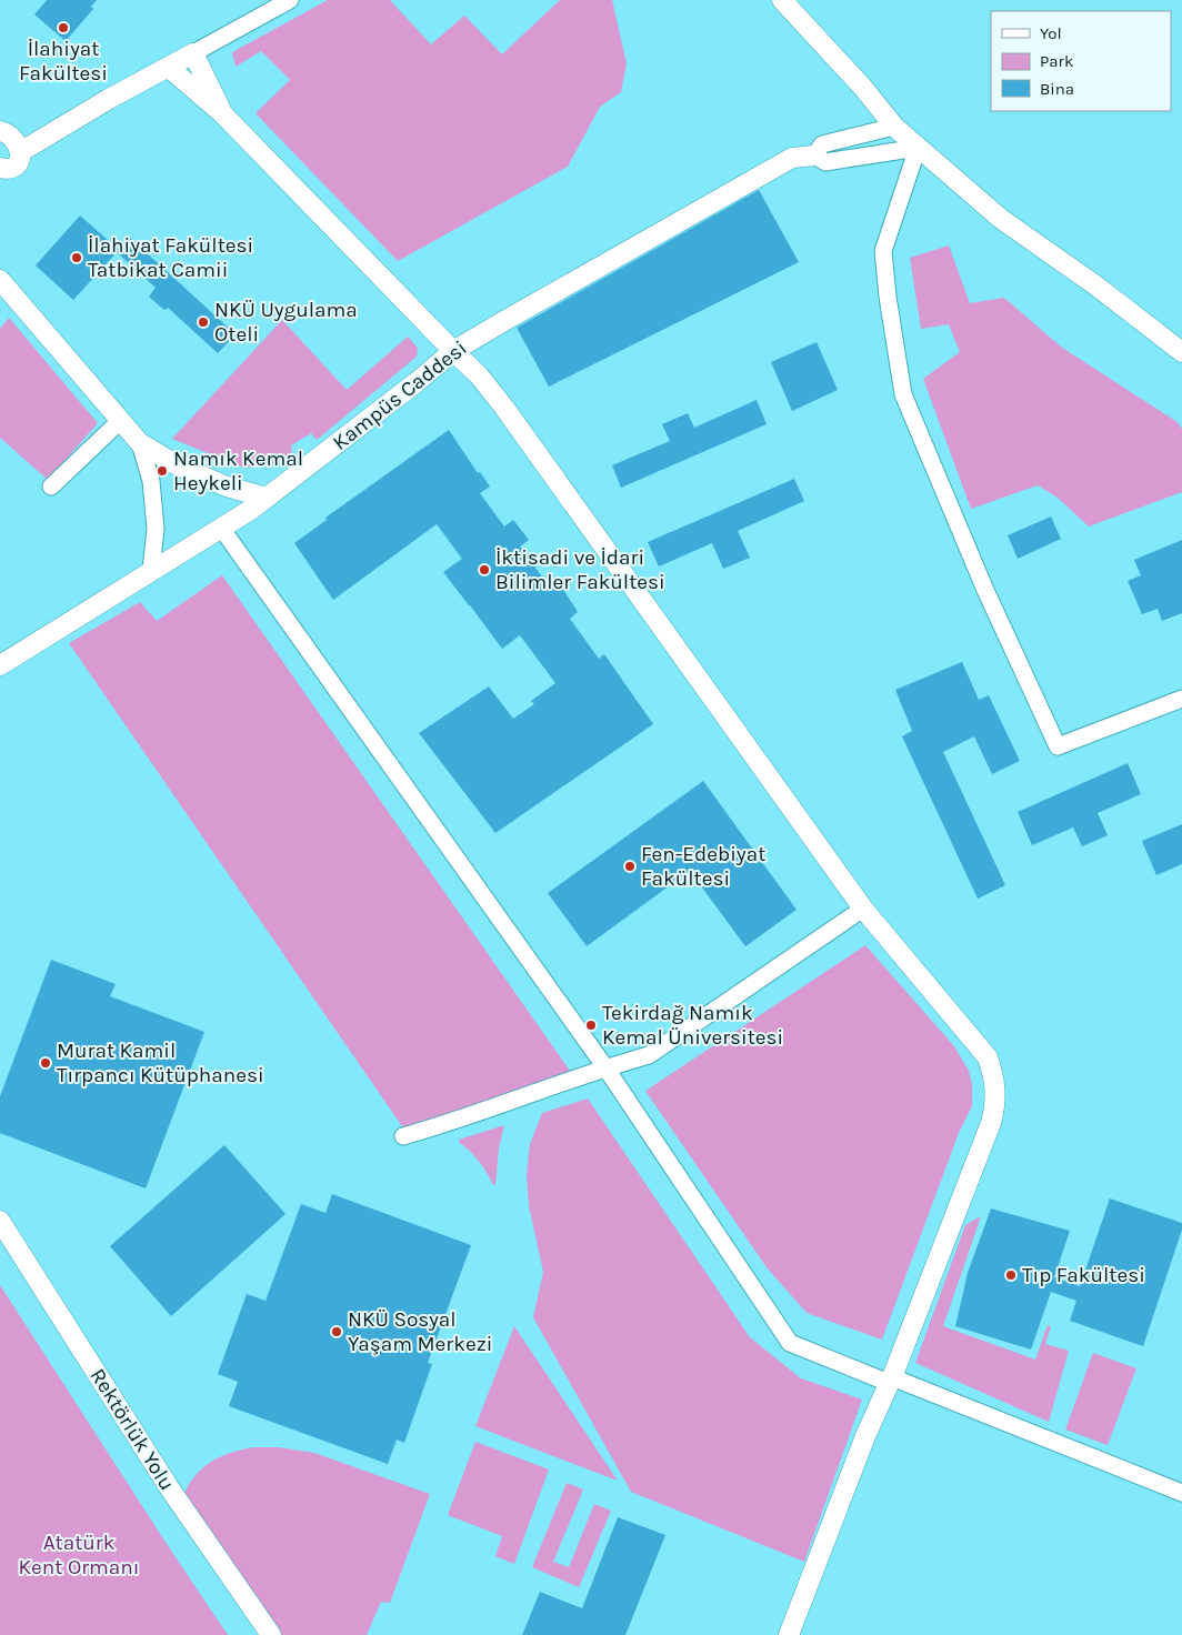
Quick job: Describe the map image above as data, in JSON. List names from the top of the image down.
{
  "streets": {
    "street": ["Kampüs Caddesi", "Rektörlük Yolu"]
  },
  "parks": ["Atatürk Kent Ormanı"],
  "places": [
    "İlahiyat Fakültesi",
    "İlahiyat Fakültesi Tatbikat Camii",
    "NKÜ Uygulama Oteli",
    "Namık Kemal Heykeli",
    "İktisadi ve İdari Bilimler Fakültesi",
    "Fen-Edebiyat Fakültesi",
    "Tekirdağ Namık Kemal Üniversitesi",
    "Murat Kamil Tırpancı Kütüphanesi",
    "Tıp Fakültesi",
    "NKÜ Sosyal Yaşam Merkezi"
  ],
  "legend": ["Yol", "Park", "Bina"]
}
